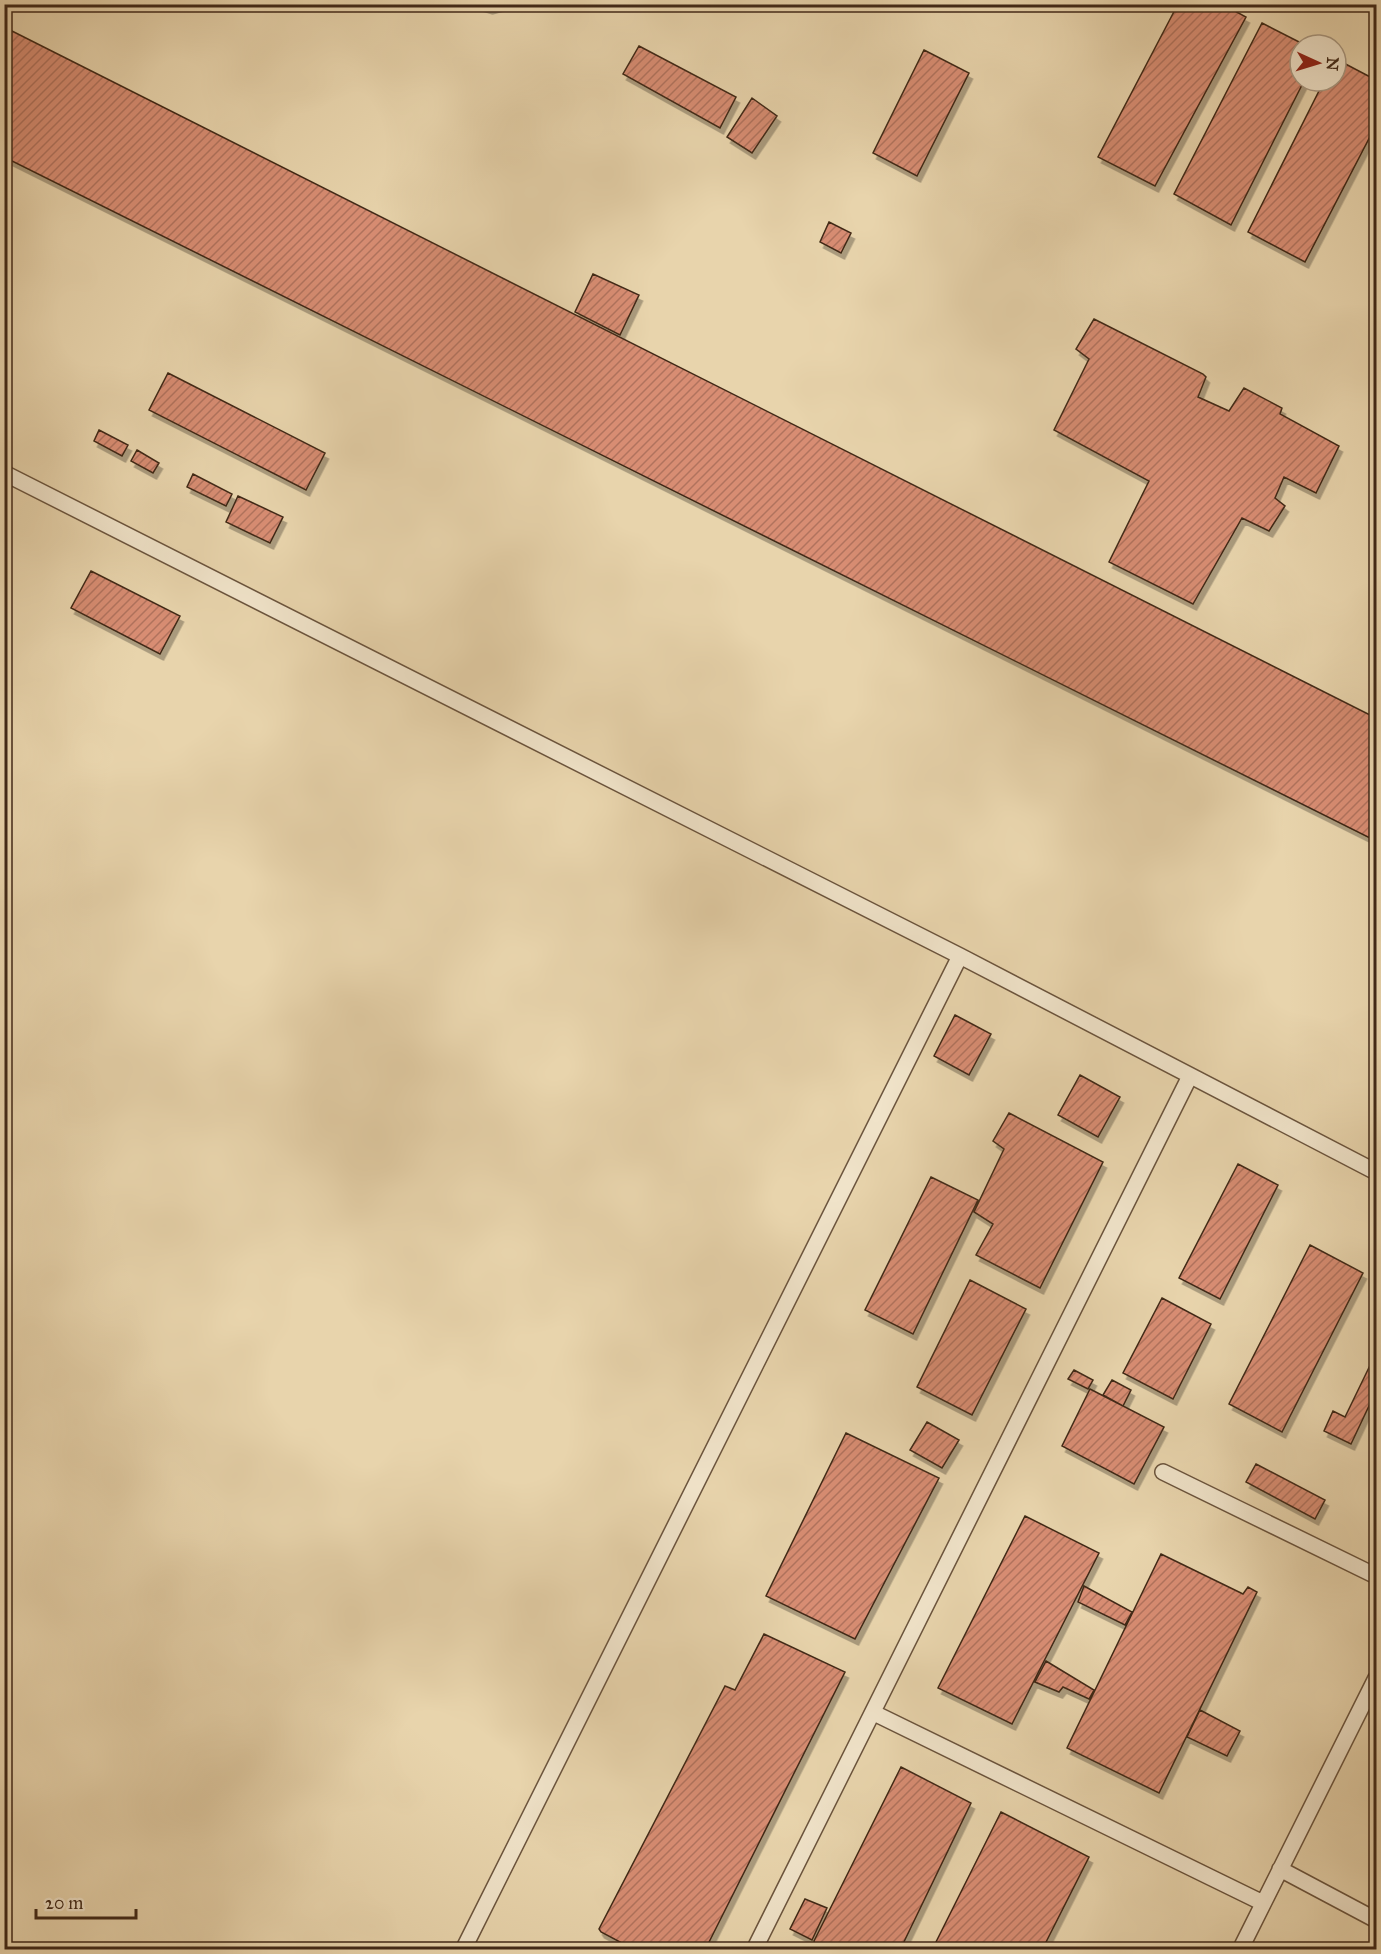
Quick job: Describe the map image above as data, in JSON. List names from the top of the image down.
{
  "scale_bar": "20 m",
  "north": "right"
}
